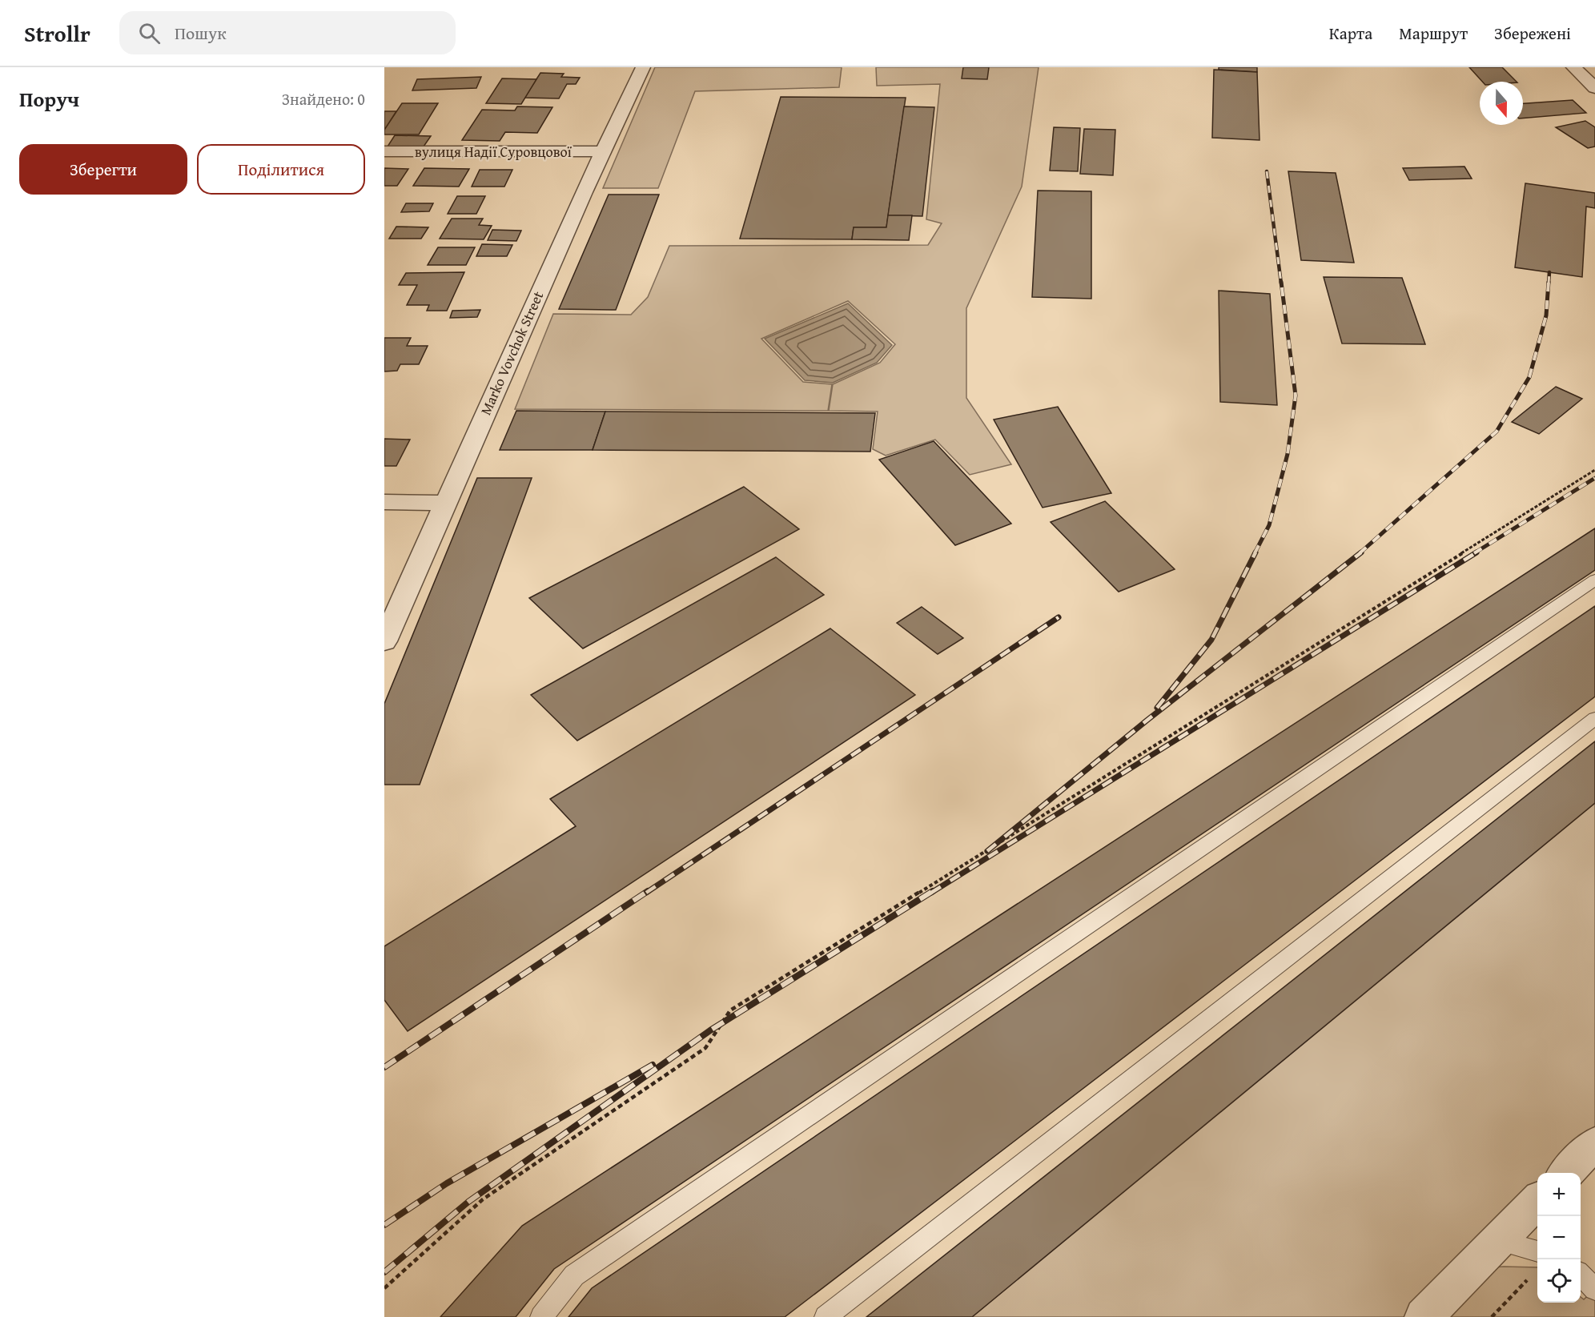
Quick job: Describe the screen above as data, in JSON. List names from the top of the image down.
{
  "streets": {
    "street": ["вулиця Надії Суровцової", "Marko Vovchok Street"]
  },
  "crossings": [
    ["вулиця Надії Суровцової", "Marko Vovchok Street"]
  ],
  "north": "bottom",
  "page": {
    "header": "Strollr",
    "search": "Пошук",
    "nav": ["Карта", "Маршрут", "Збережені"],
    "heading": ["Поруч", "Знайдено: 0"],
    "buttons": ["Зберегти", "Поділитися"],
    "map_buttons": ["+", "−"]
  }
}
